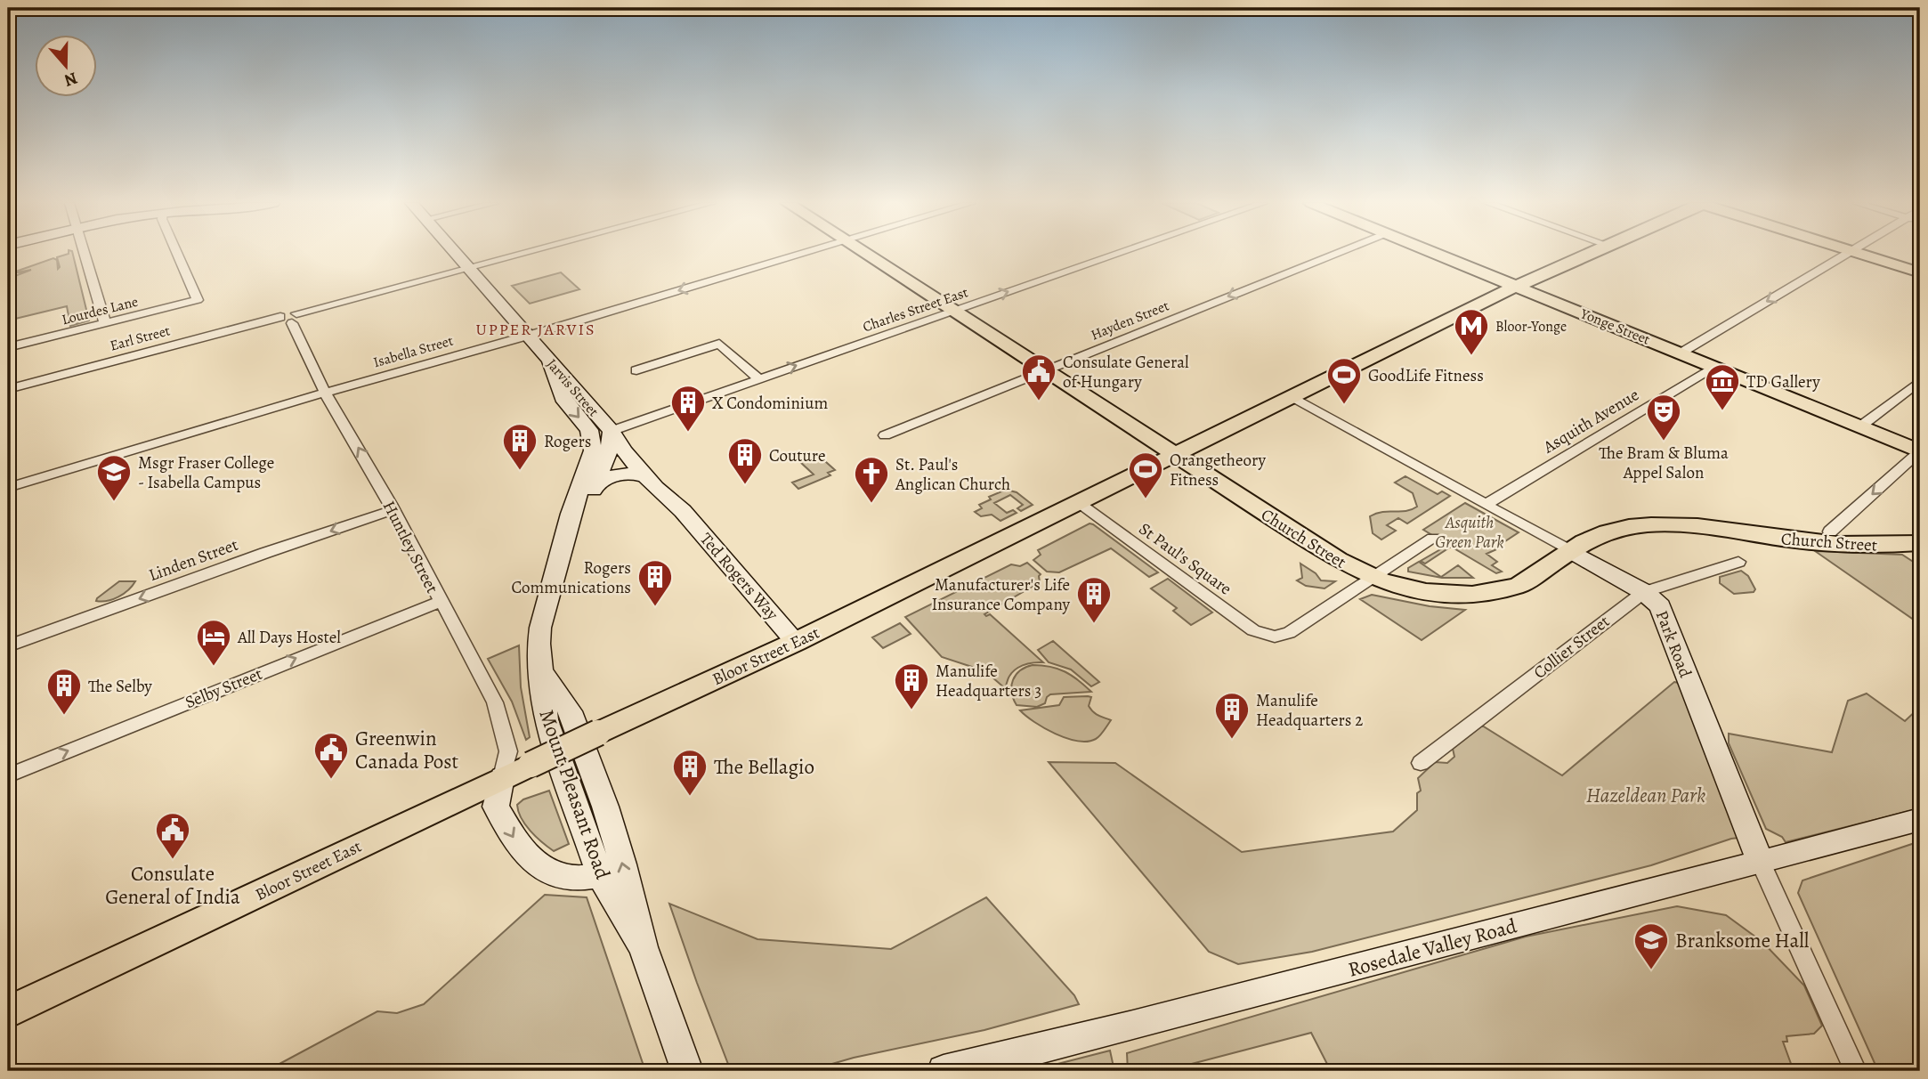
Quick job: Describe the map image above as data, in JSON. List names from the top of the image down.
{
  "streets": {
    "main road": [
      "Yonge Street",
      "Jarvis Street",
      "Church Street",
      "Ted Rogers Way",
      "Park Road",
      "Bloor Street East",
      "Mount Pleasant Road",
      "Rosedale Valley Road"
    ],
    "street": [
      "Charles Street East",
      "Lourdes Lane",
      "Hayden Street",
      "Earl Street",
      "Isabella Street",
      "Asquith Avenue",
      "Huntley Street",
      "St Paul's Square",
      "Linden Street",
      "Collier Street",
      "Selby Street"
    ]
  },
  "crossings": [
    ["Charles Street East", "Jarvis Street"],
    ["Charles Street East", "Church Street"],
    ["Charles Street East", "Ted Rogers Way"],
    ["Charles Street East", "Mount Pleasant Road"],
    ["Hayden Street", "Church Street"],
    ["Yonge Street", "Asquith Avenue"],
    ["Yonge Street", "Bloor Street East"],
    ["Isabella Street", "Jarvis Street"],
    ["Isabella Street", "Huntley Street"],
    ["Jarvis Street", "Huntley Street"],
    ["Jarvis Street", "Ted Rogers Way"],
    ["Jarvis Street", "Mount Pleasant Road"],
    ["Asquith Avenue", "Park Road"],
    ["Church Street", "St Paul's Square"],
    ["Church Street", "Park Road"],
    ["Church Street", "Bloor Street East"],
    ["Huntley Street", "Linden Street"],
    ["Huntley Street", "Bloor Street East"],
    ["Huntley Street", "Selby Street"],
    ["St Paul's Square", "Bloor Street East"],
    ["Ted Rogers Way", "Bloor Street East"],
    ["Ted Rogers Way", "Mount Pleasant Road"],
    ["Park Road", "Collier Street"],
    ["Park Road", "Bloor Street East"],
    ["Park Road", "Rosedale Valley Road"]
  ],
  "one_way": [
    "Charles Street East",
    "Hayden Street",
    "Linden Street",
    "Selby Street"
  ],
  "districts": ["UPPER JARVIS"],
  "parks": ["Asquith Green Park", "Hazeldean Park"],
  "places": {
    "metro station": ["Bloor-Yonge"],
    "public building": ["Consulate General of Hungary", "Greenwin Canada Post", "Consulate General of India"],
    "sports": ["GoodLife Fitness", "Orangetheory Fitness"],
    "museum": ["TD Gallery"],
    "building": [
      "X Condominium",
      "Rogers",
      "Couture",
      "Rogers Communications",
      "Manufacturer's Life Insurance Company",
      "Manulife Headquarters 3",
      "The Selby",
      "Manulife Headquarters 2",
      "The Bellagio"
    ],
    "theatre": ["The Bram & Bluma Appel Salon"],
    "school or university": ["Msgr Fraser College - Isabella Campus", "Branksome Hall"],
    "church": ["St. Paul's Anglican Church"],
    "hotel": ["All Days Hostel"]
  },
  "north": "bottom"
}
